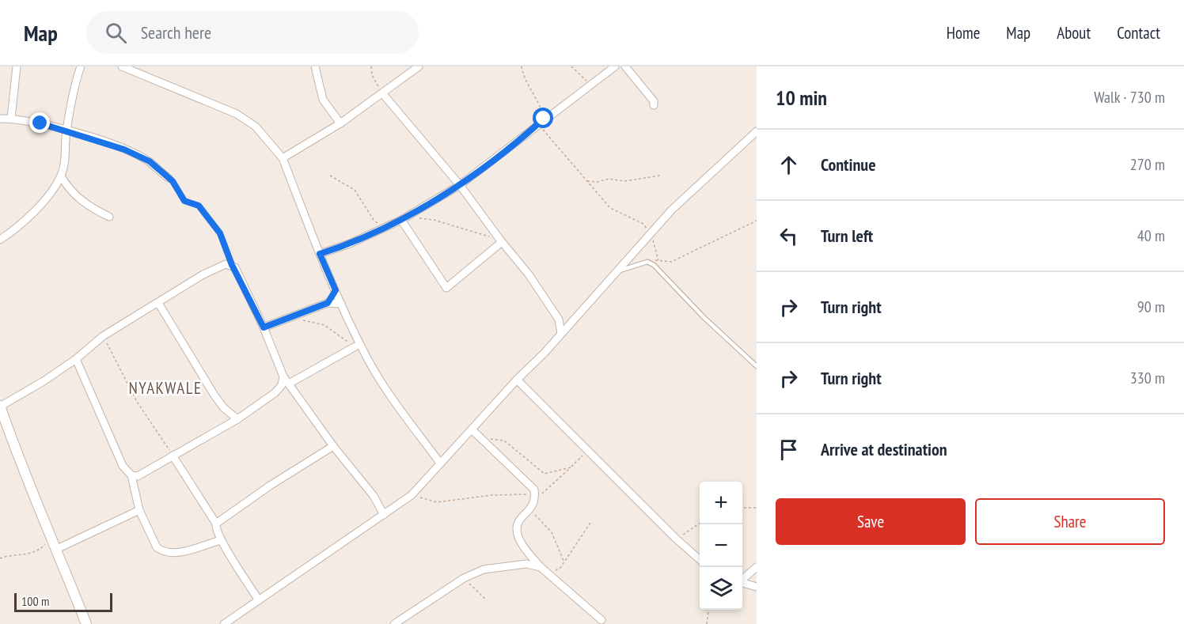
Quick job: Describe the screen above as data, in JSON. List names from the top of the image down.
{
  "districts": ["NYAKWALE"],
  "scale_bar": "100 m",
  "page": {
    "header": "Map",
    "search": "Search here",
    "nav": [
      "Home",
      "Map",
      "About",
      "Contact"
    ],
    "heading": ["10 min", "Walk · 730 m"],
    "list": [
      ["Continue", "270 m"],
      ["Turn left", "40 m"],
      ["Turn right", "90 m"],
      ["Turn right", "330 m"],
      "Arrive at destination"
    ],
    "map_buttons": ["+", "−"],
    "buttons": ["Save", "Share"],
    "scale": "100 m"
  }
}
